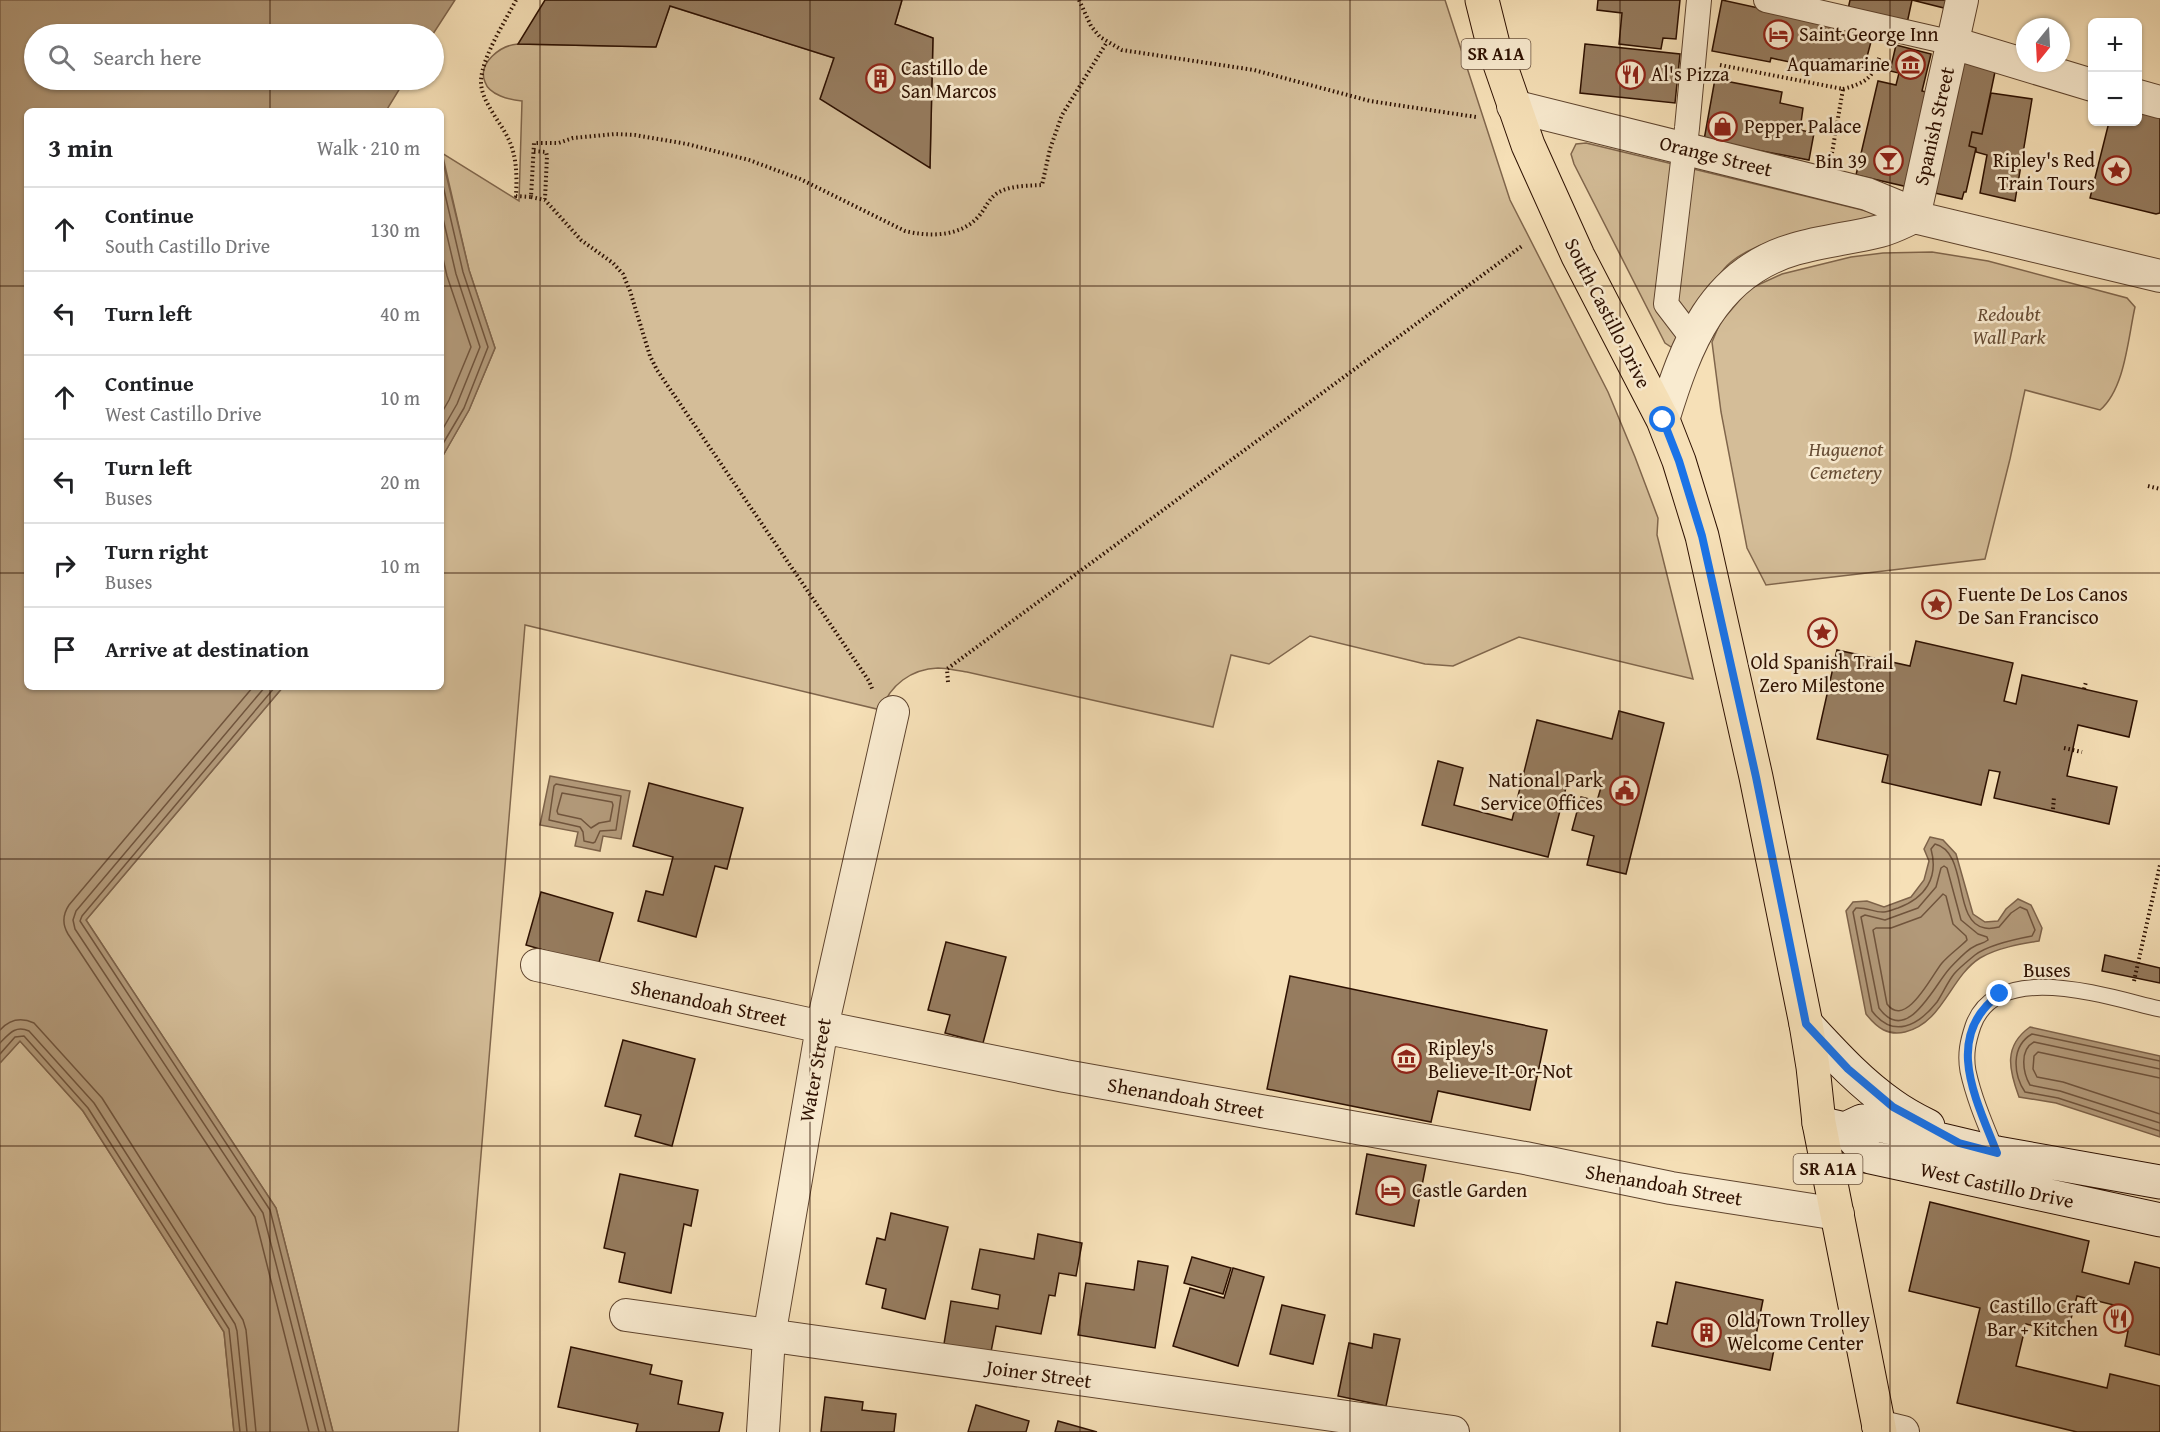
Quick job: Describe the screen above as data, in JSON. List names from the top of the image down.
{
  "streets": {
    "main road": ["SR A1A", "South Castillo Drive", "West Castillo Drive"],
    "street": [
      "Spanish Street",
      "Orange Street",
      "Shenandoah Street",
      "Water Street",
      "Joiner Street"
    ],
    "lane": ["Buses"]
  },
  "crossings": [
    ["SR A1A", "South Castillo Drive"],
    ["SR A1A", "Shenandoah Street"],
    ["SR A1A", "West Castillo Drive"],
    ["Spanish Street", "Orange Street"],
    ["Orange Street", "South Castillo Drive"],
    ["South Castillo Drive", "West Castillo Drive"],
    ["Buses", "West Castillo Drive"],
    ["Shenandoah Street", "Water Street"],
    ["Water Street", "Joiner Street"]
  ],
  "parks": ["Redoubt Wall Park", "Huguenot Cemetery"],
  "places": {
    "hotel": ["Saint George Inn", "Castle Garden"],
    "museum": ["Aquamarine", "Ripley's Believe-It-Or-Not"],
    "restaurant": ["Al's Pizza", "Castillo Craft Bar + Kitchen"],
    "building": ["Castillo de San Marcos", "Old Town Trolley Welcome Center"],
    "shop": ["Pepper Palace"],
    "bar": ["Bin 39"],
    "place": ["Ripley's Red Train Tours", "Fuente De Los Canos De San Francisco", "Old Spanish Trail Zero Milestone"],
    "public building": ["National Park Service Offices"]
  },
  "north": "bottom",
  "page": {
    "map_buttons": ["+", "−"],
    "search": "Search here",
    "heading": ["3 min", "Walk · 210 m"],
    "list": [
      ["Continue", "South Castillo Drive", "130 m"],
      ["Turn left", "40 m"],
      ["Continue", "West Castillo Drive", "10 m"],
      ["Turn left", "Buses", "20 m"],
      ["Turn right", "Buses", "10 m"],
      "Arrive at destination"
    ]
  }
}
